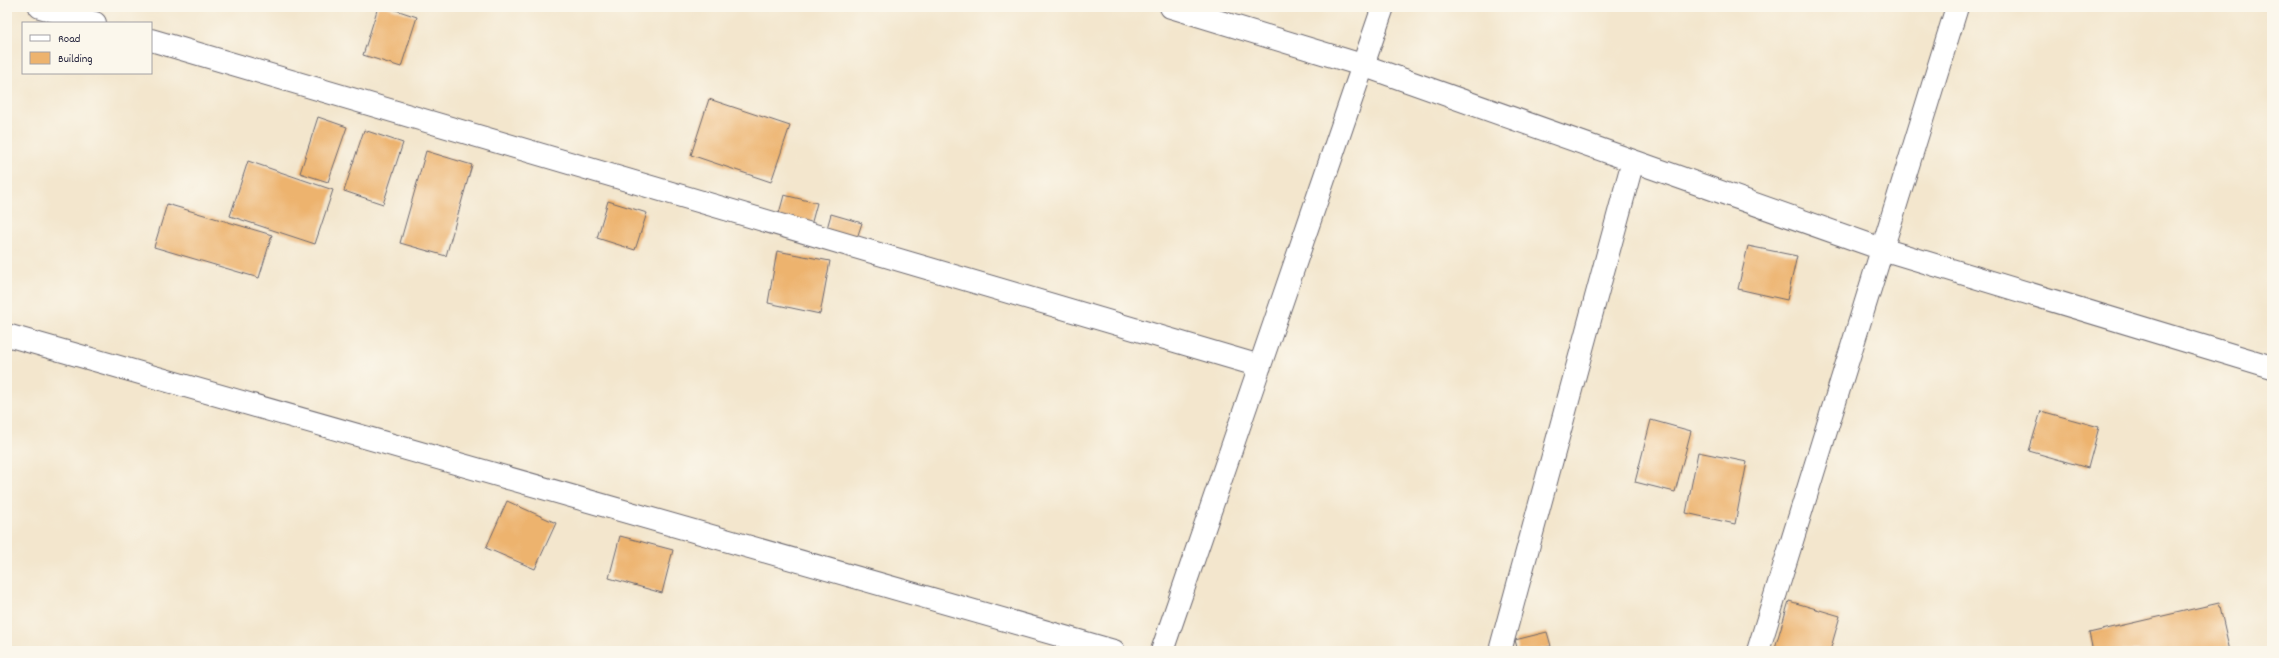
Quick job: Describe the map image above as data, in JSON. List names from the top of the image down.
{
  "legend": ["Road", "Building"]
}
